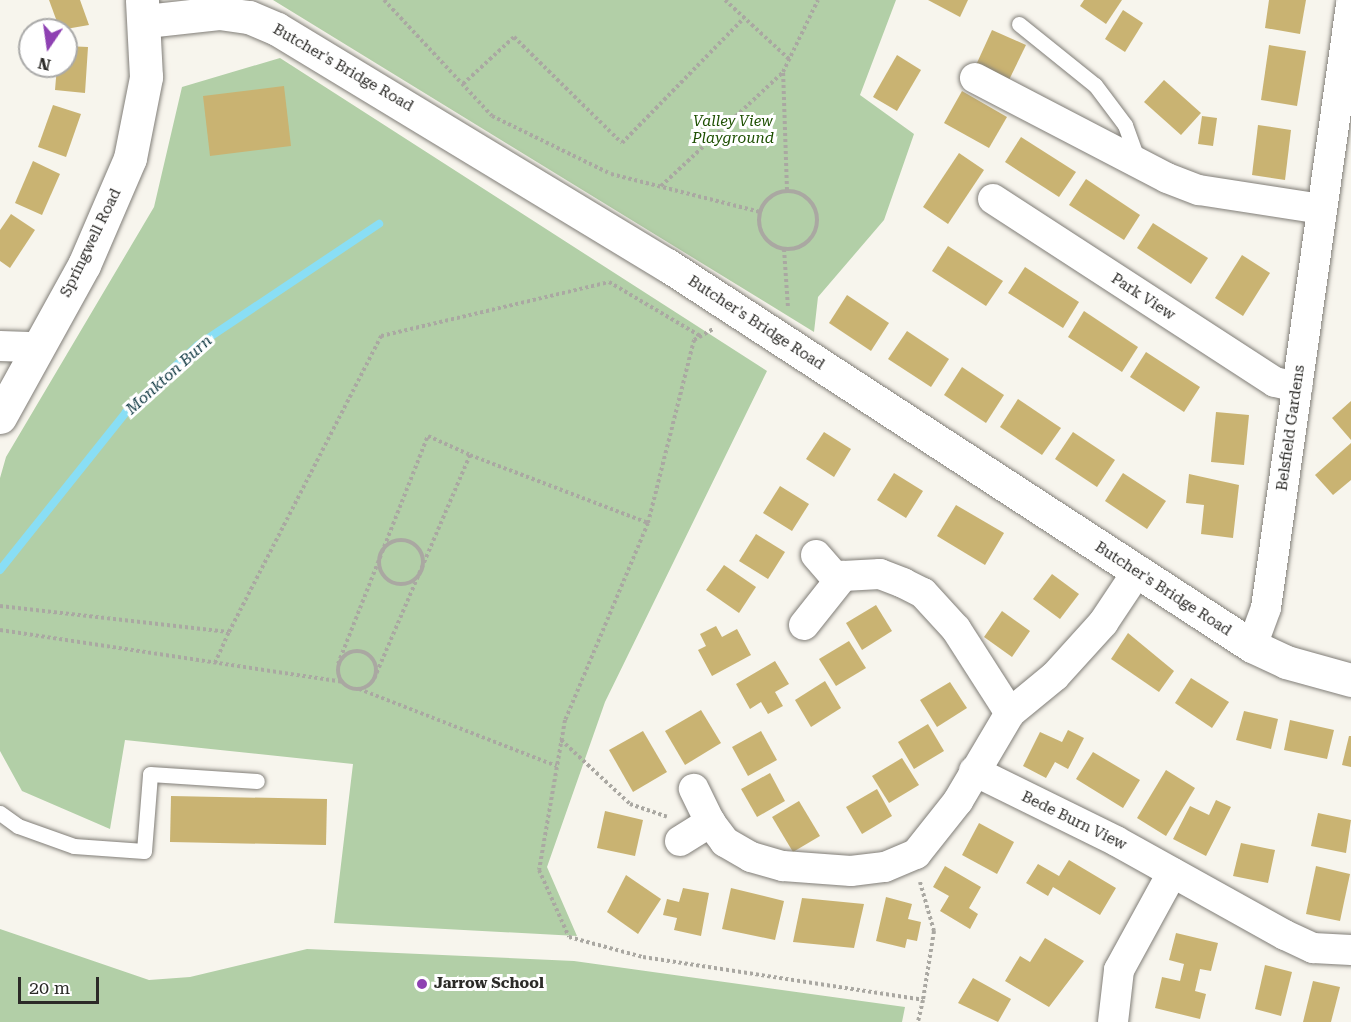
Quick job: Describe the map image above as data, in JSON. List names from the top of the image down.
{
  "streets": {
    "street": [
      "Butcher's Bridge Road",
      "Springwell Road",
      "Park View",
      "Belsfield Gardens",
      "Bede Burn View"
    ]
  },
  "crossings": [
    ["Butcher's Bridge Road", "Springwell Road"],
    ["Butcher's Bridge Road", "Belsfield Gardens"],
    ["Park View", "Belsfield Gardens"]
  ],
  "water": ["Monkton Burn"],
  "parks": ["Valley View Playground"],
  "places": ["Jarrow School"],
  "scale_bar": "20 m",
  "north": "bottom"
}
